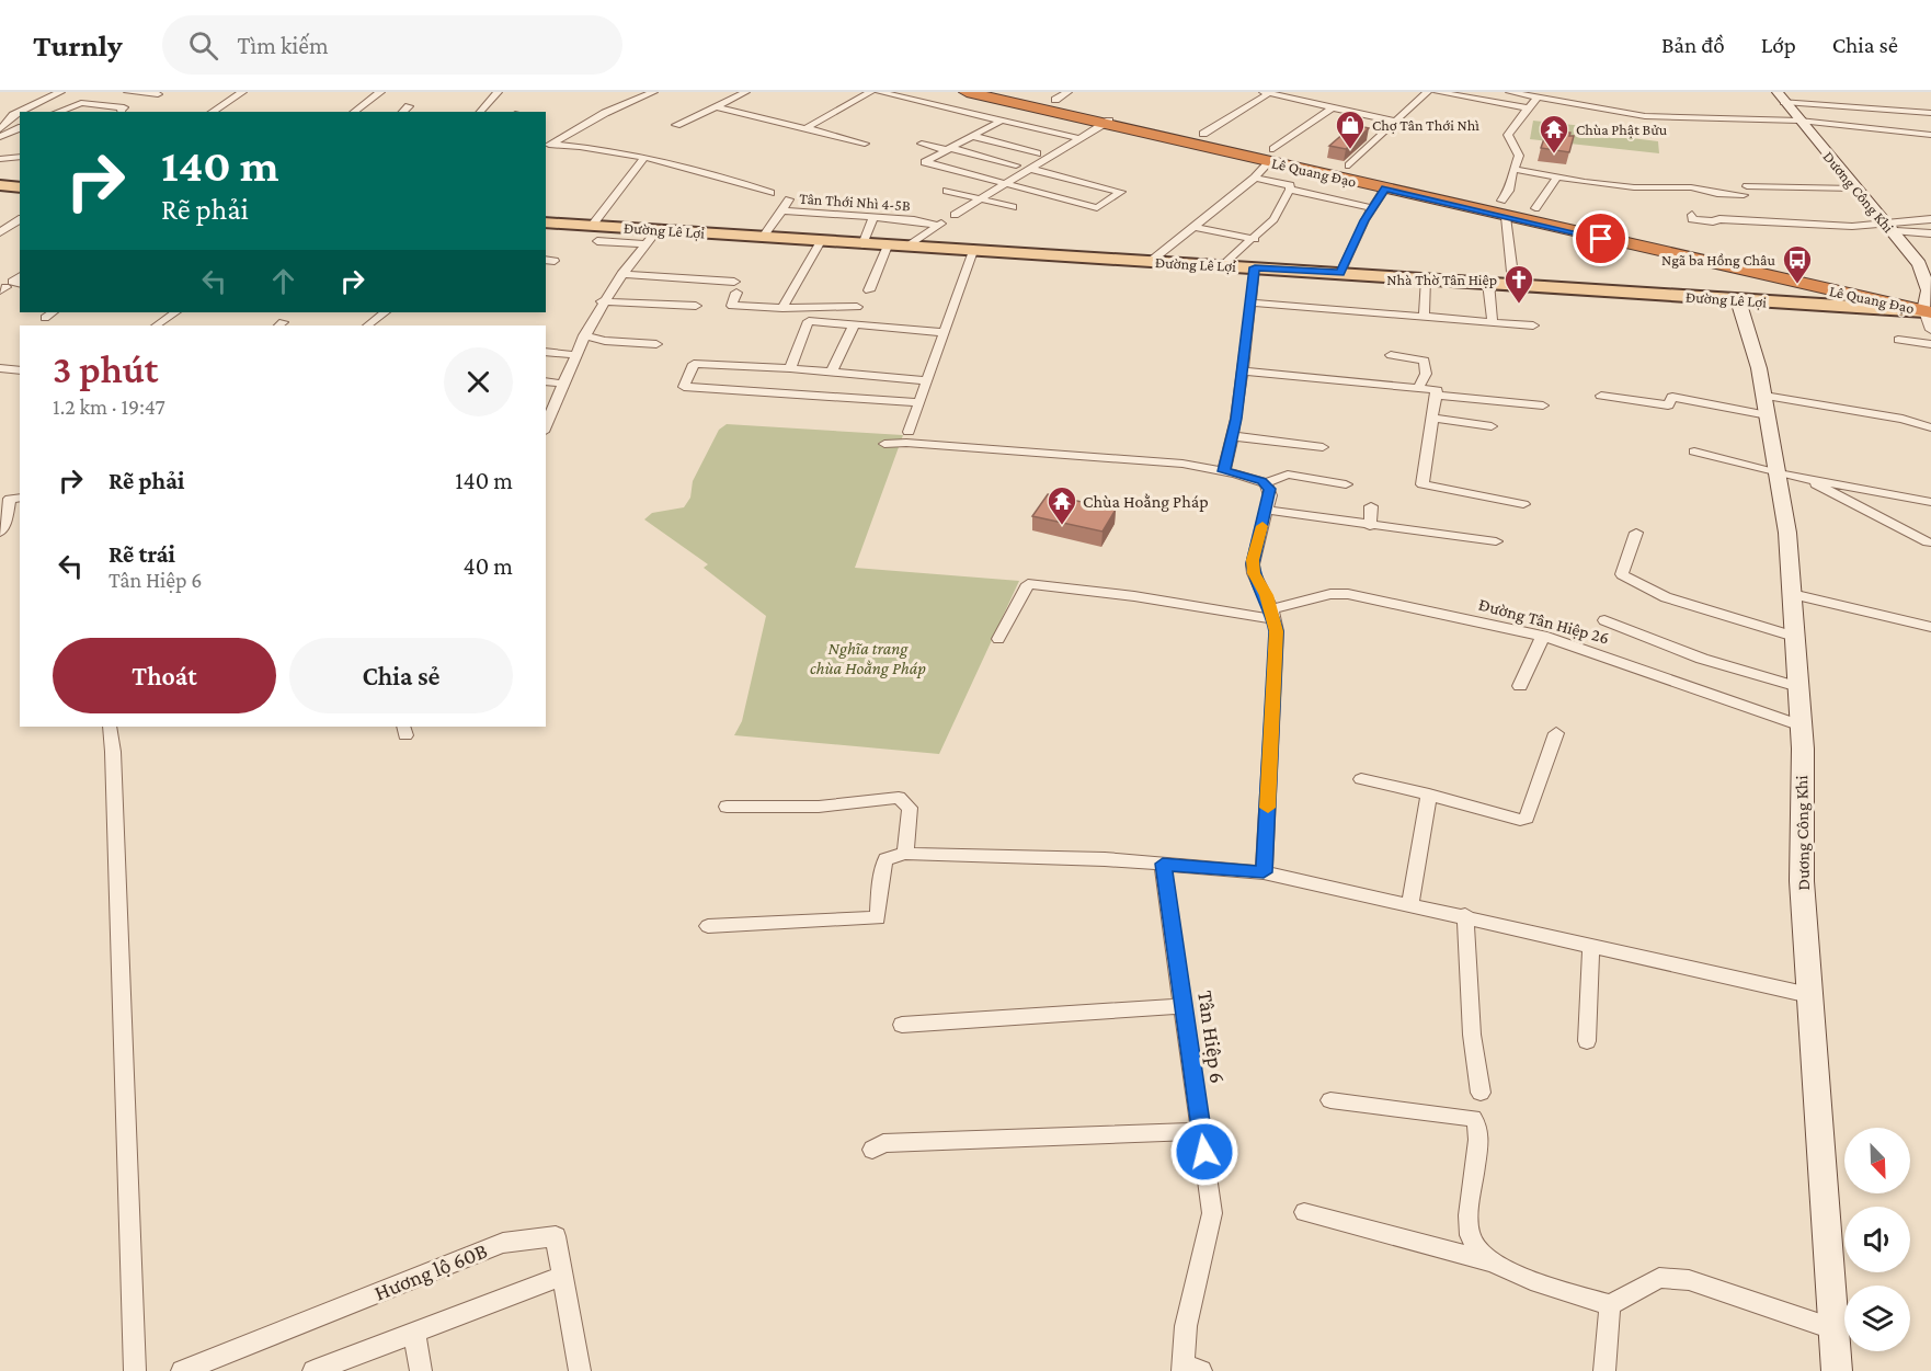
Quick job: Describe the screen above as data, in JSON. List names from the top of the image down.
{
  "streets": {
    "highway": ["Lê Quang Đạo"],
    "main road": ["Đường Lê Lợi"],
    "street": [
      "Dương Công Khi",
      "Tân Thới Nhì 4-5B",
      "Đường Tân Hiệp 26",
      "Tân Hiệp 6",
      "Hương lộ 60B"
    ]
  },
  "crossings": [
    ["Lê Quang Đạo", "Dương Công Khi"],
    ["Lê Quang Đạo", "Đường Lê Lợi"],
    ["Dương Công Khi", "Đường Lê Lợi"],
    ["Dương Công Khi", "Đường Tân Hiệp 26"]
  ],
  "parks": ["Nghĩa trang chùa Hoằng Pháp"],
  "places": {
    "shop": ["Chợ Tân Thới Nhì"],
    "temple": ["Chùa Phật Bửu", "Chùa Hoằng Pháp"],
    "bus stop": ["Ngã ba Hồng Châu"],
    "church": ["Nhà Thờ Tân Hiệp"]
  },
  "north": "bottom right",
  "page": {
    "header": "Turnly",
    "search": "Tìm kiếm",
    "nav": ["Bản đồ", "Lớp", "Chia sẻ"],
    "turn": ["140 m", "Rẽ phải"],
    "heading": ["3 phút", "1.2 km · 19:47"],
    "list": [
      {
        "name": "Rẽ phải",
        "value": "140 m"
      },
      {
        "name": "Rẽ trái",
        "note": "Tân Hiệp 6",
        "value": "40 m"
      }
    ],
    "buttons": ["Thoát", "Chia sẻ"]
  }
}
